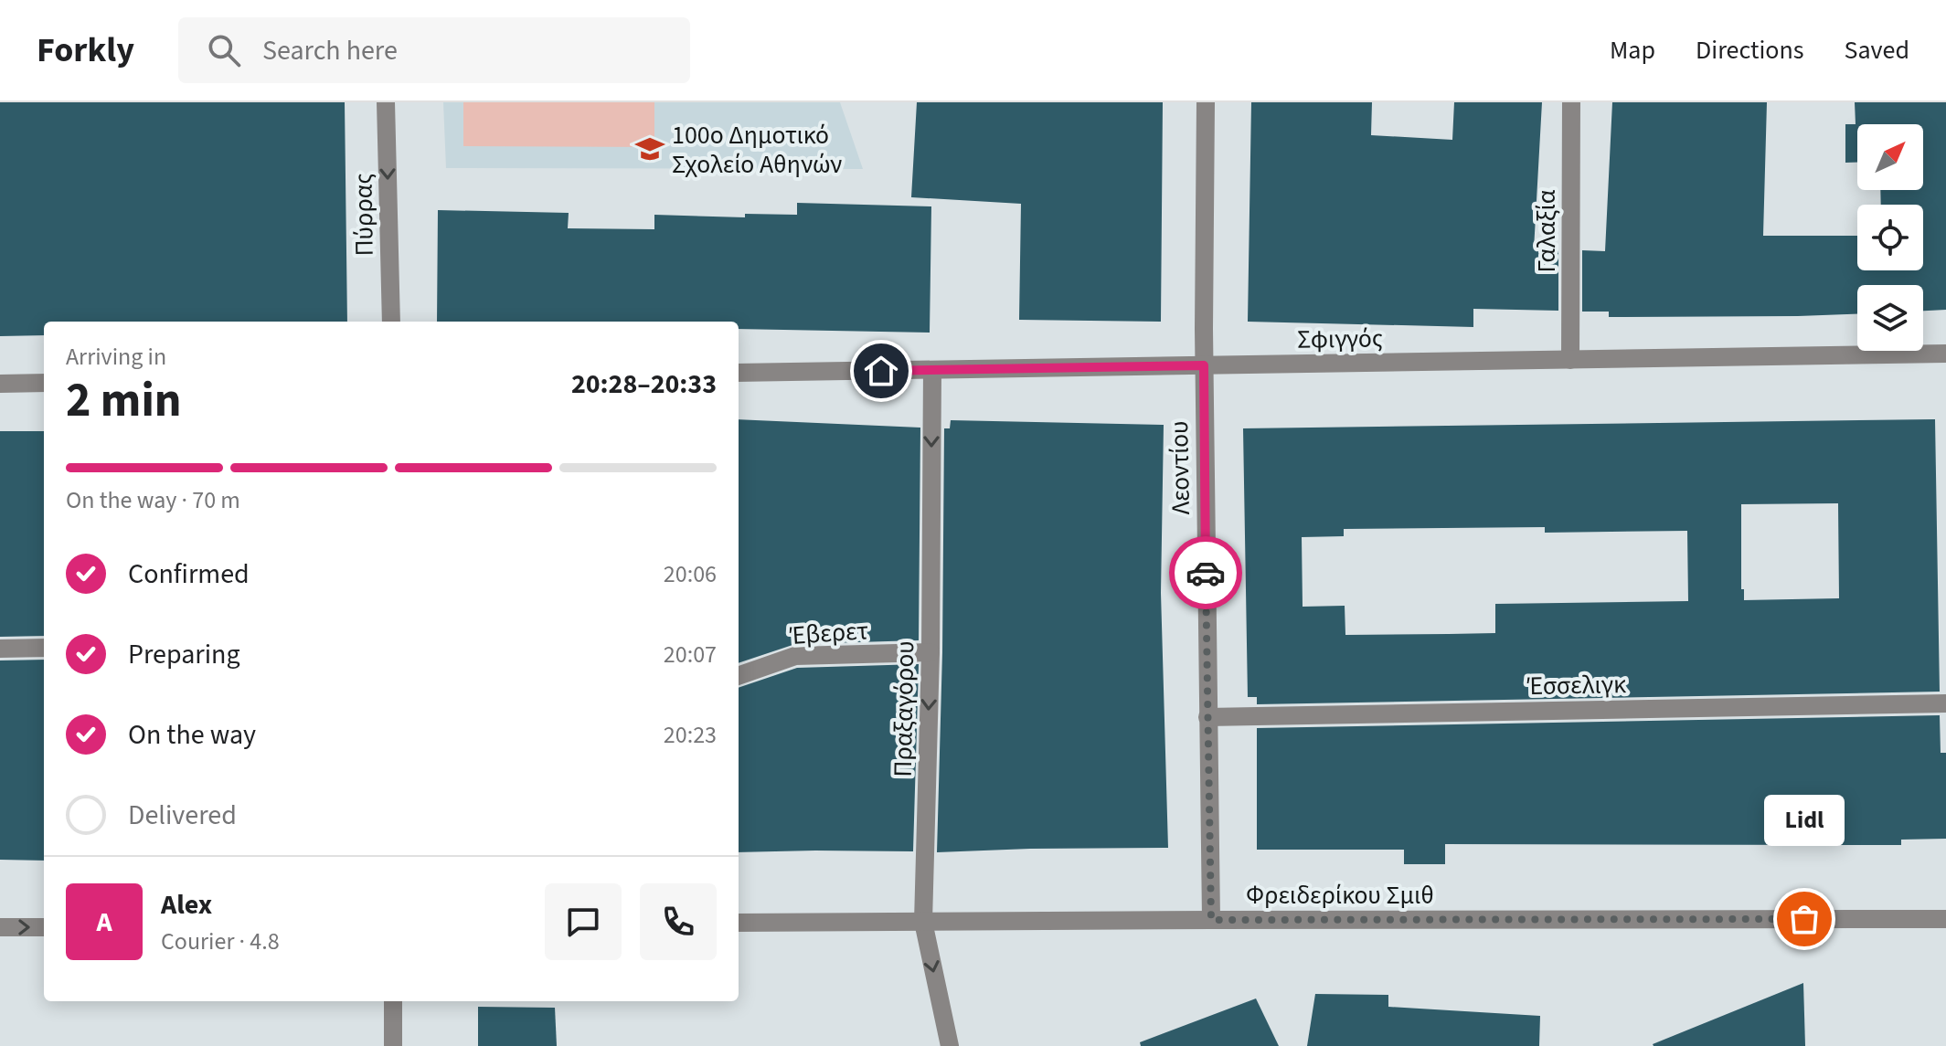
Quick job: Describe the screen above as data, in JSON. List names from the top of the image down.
{
  "streets": {
    "street": [
      "Πύρρας",
      "Γαλαξία",
      "Σφιγγός",
      "Λεοντίου",
      "Έβερετ",
      "Έσσελιγκ",
      "Πραξαγόρου",
      "Φρειδερίκου Σμιθ"
    ]
  },
  "crossings": [
    ["Γαλαξία", "Σφιγγός"],
    ["Σφιγγός", "Λεοντίου"],
    ["Σφιγγός", "Πραξαγόρου"],
    ["Λεοντίου", "Έσσελιγκ"],
    ["Λεοντίου", "Φρειδερίκου Σμιθ"],
    ["Έβερετ", "Πραξαγόρου"],
    ["Πραξαγόρου", "Φρειδερίκου Σμιθ"]
  ],
  "one_way": ["Πύρρας", "Πραξαγόρου"],
  "places": {
    "school or university": ["100ο Δημοτικό Σχολείο Αθηνών"],
    "other": ["Lidl"]
  },
  "north": "top right",
  "page": {
    "header": "Forkly",
    "search": "Search here",
    "nav": ["Map", "Directions", "Saved"],
    "heading": ["2 min", "Arriving in", "20:28–20:33"],
    "panel": ["Alex", "Courier · 4.8"],
    "bar": "On the way · 70 m",
    "list": [
      ["Confirmed", "20:06"],
      ["Preparing", "20:07"],
      ["On the way", "20:23"],
      "Delivered"
    ],
    "bubble": "Lidl",
    "round": "A"
  }
}
